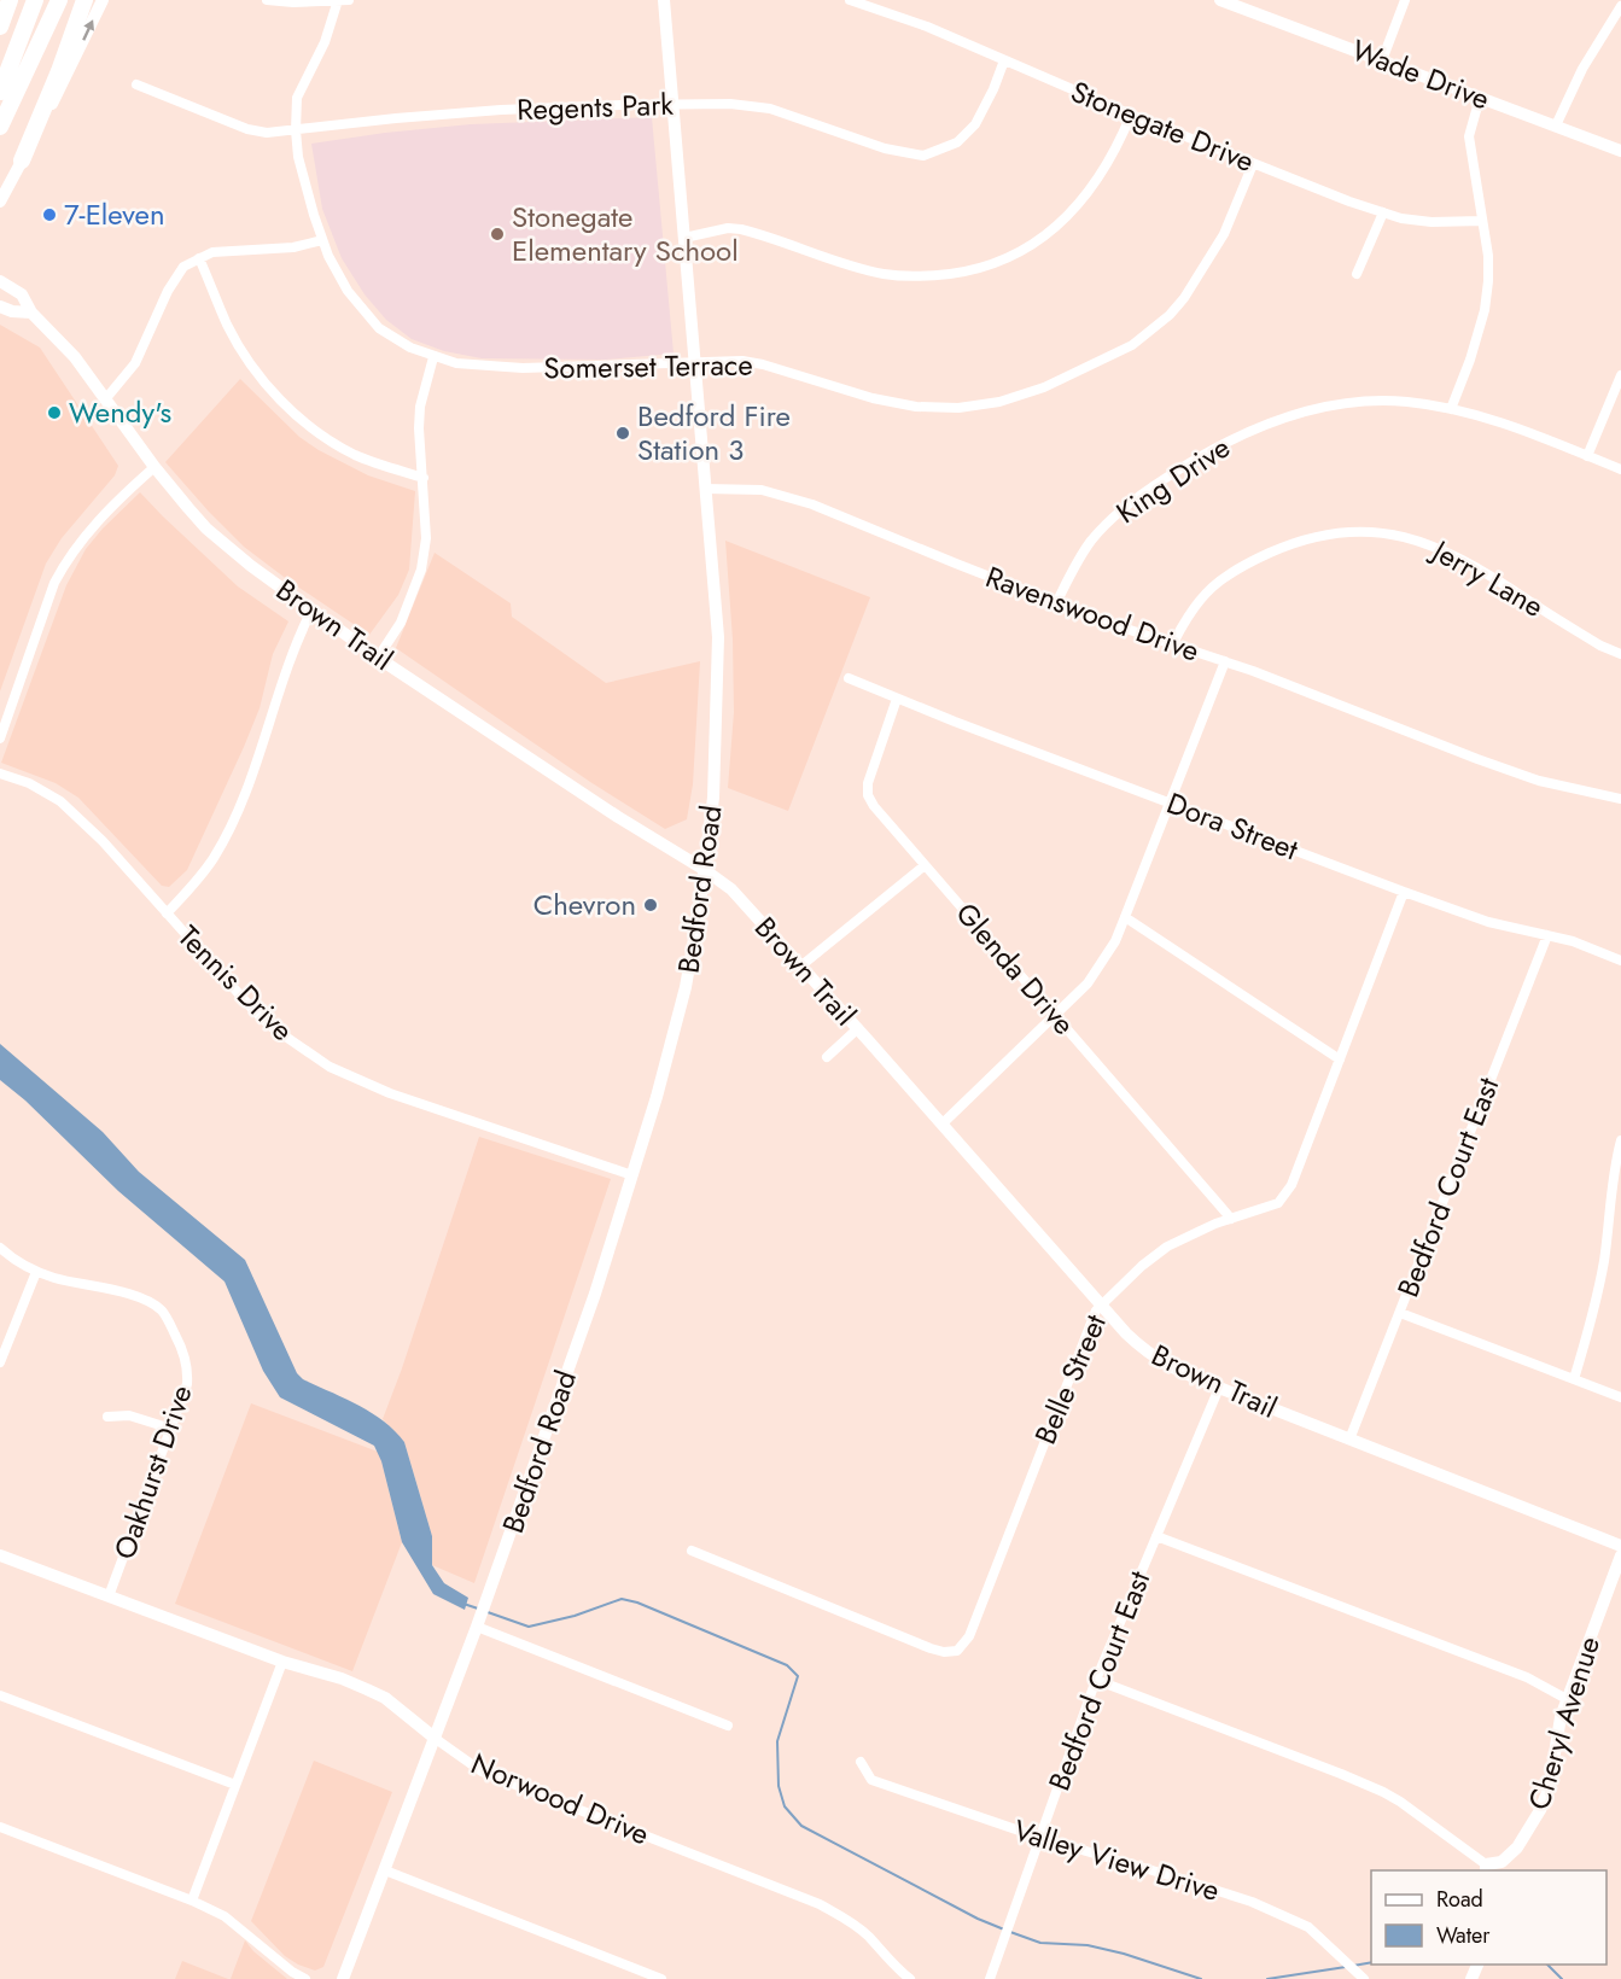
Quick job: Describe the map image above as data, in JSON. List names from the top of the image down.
{
  "streets": {
    "street": [
      "Wade Drive",
      "Regents Park",
      "Stonegate Drive",
      "Somerset Terrace",
      "King Drive",
      "Jerry Lane",
      "Ravenswood Drive",
      "Brown Trail",
      "Dora Street",
      "Bedford Road",
      "Glenda Drive",
      "Tennis Drive",
      "Bedford Court East",
      "Belle Street",
      "Oakhurst Drive",
      "Cheryl Avenue",
      "Norwood Drive",
      "Valley View Drive"
    ]
  },
  "crossings": [
    ["Regents Park", "Stonegate Drive"],
    ["Regents Park", "Somerset Terrace"],
    ["Regents Park", "Bedford Road"],
    ["Stonegate Drive", "Somerset Terrace"],
    ["Somerset Terrace", "Bedford Road"],
    ["King Drive", "Ravenswood Drive"],
    ["Jerry Lane", "Ravenswood Drive"],
    ["Ravenswood Drive", "Bedford Road"],
    ["Brown Trail", "Bedford Road"],
    ["Brown Trail", "Bedford Court East"],
    ["Brown Trail", "Belle Street"],
    ["Dora Street", "Glenda Drive"],
    ["Dora Street", "Bedford Court East"],
    ["Dora Street", "Belle Street"],
    ["Bedford Road", "Tennis Drive"],
    ["Bedford Road", "Norwood Drive"],
    ["Glenda Drive", "Belle Street"],
    ["Bedford Court East", "Valley View Drive"],
    ["Oakhurst Drive", "Norwood Drive"]
  ],
  "places": [
    "7-Eleven",
    "Stonegate Elementary School",
    "Wendy's",
    "Bedford Fire Station 3",
    "Chevron"
  ],
  "legend": ["Road", "Water"]
}
